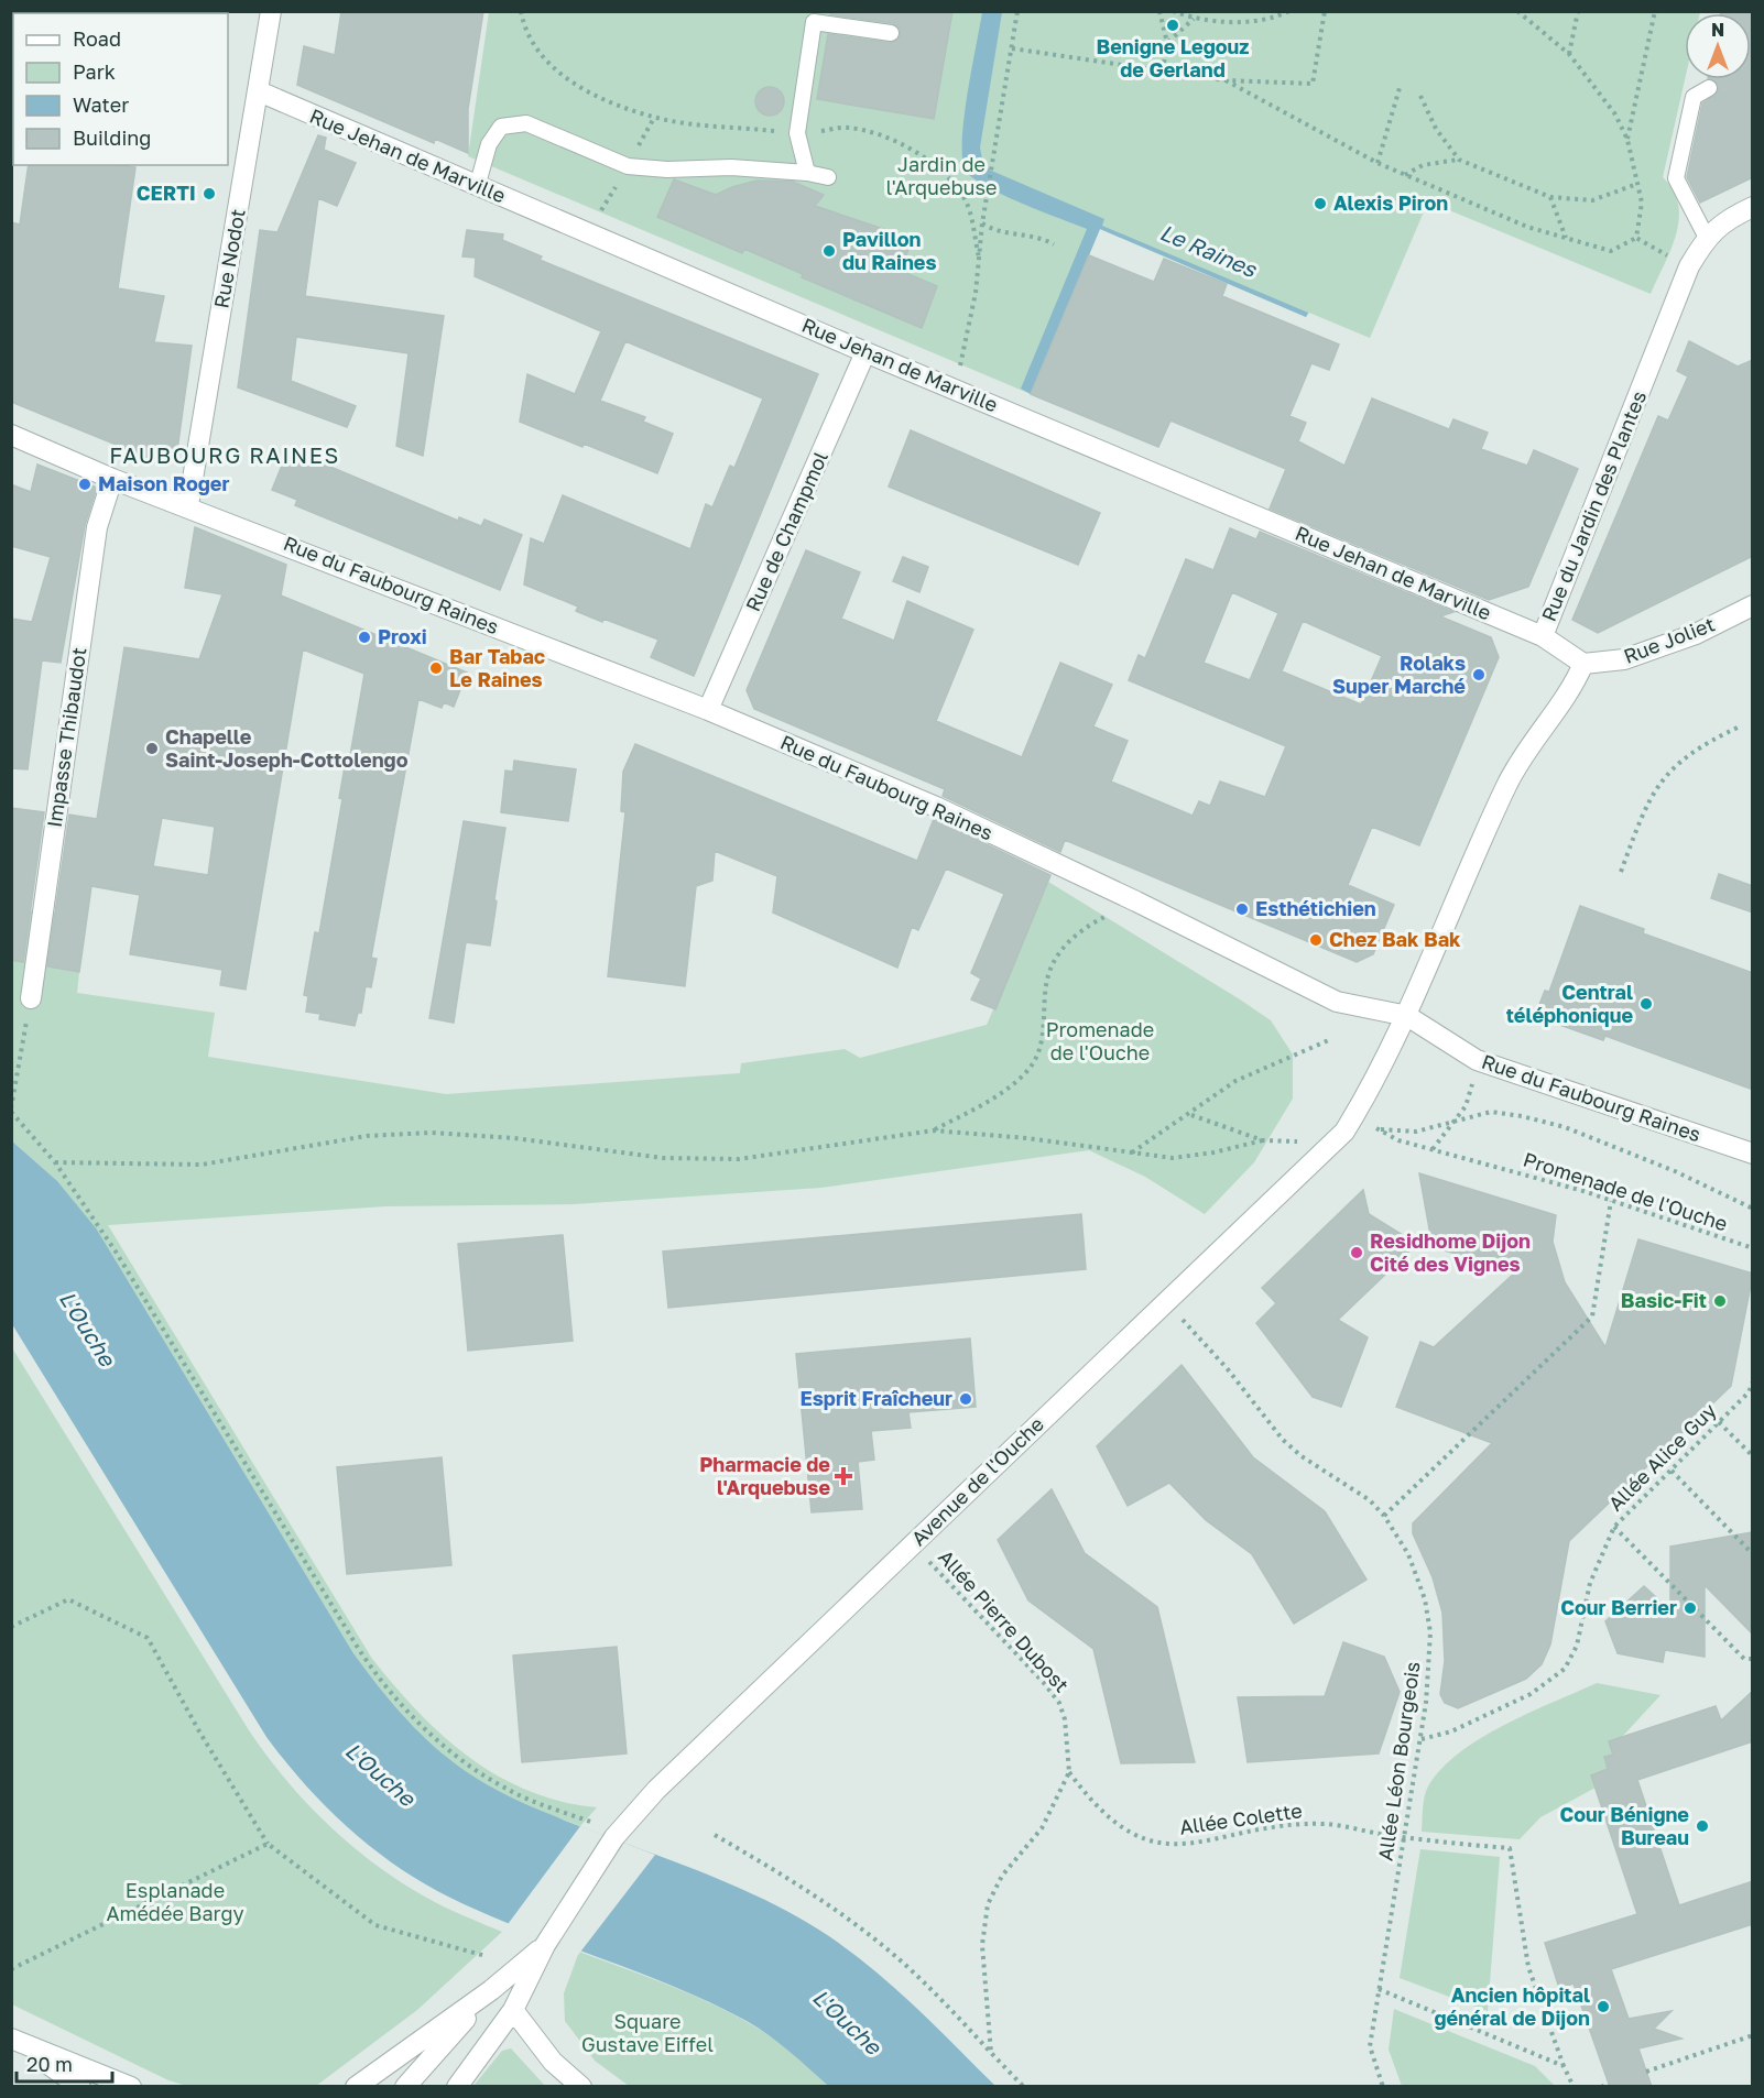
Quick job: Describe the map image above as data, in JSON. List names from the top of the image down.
{
  "streets": {
    "street": [
      "Rue Jehan de Marville",
      "Rue Nodot",
      "Rue du Jardin des Plantes",
      "Rue de Champmol",
      "Rue du Faubourg Raines",
      "Rue Joliet",
      "Impasse Thibaudot",
      "Avenue de l'Ouche"
    ],
    "path": [
      "Promenade de l'Ouche",
      "Allée Alice Guy",
      "Allée Pierre Dubost",
      "Allée Léon Bourgeois",
      "Allée Colette"
    ]
  },
  "crossings": [
    ["Rue Jehan de Marville", "Rue Nodot"],
    ["Rue Jehan de Marville", "Rue du Jardin des Plantes"],
    ["Rue Jehan de Marville", "Rue de Champmol"],
    ["Rue Nodot", "Rue du Faubourg Raines"],
    ["Rue du Jardin des Plantes", "Rue Joliet"],
    ["Rue de Champmol", "Rue du Faubourg Raines"],
    ["Rue du Faubourg Raines", "Impasse Thibaudot"],
    ["Rue du Faubourg Raines", "Avenue de l'Ouche"],
    ["Allée Alice Guy", "Allée Léon Bourgeois"],
    ["Avenue de l'Ouche", "Allée Pierre Dubost"],
    ["Avenue de l'Ouche", "Allée Léon Bourgeois"],
    ["Allée Pierre Dubost", "Allée Colette"],
    ["Allée Léon Bourgeois", "Allée Colette"]
  ],
  "districts": ["FAUBOURG RAINES"],
  "water": ["Le Raines", "L'Ouche"],
  "parks": [
    "Jardin de l'Arquebuse",
    "Promenade de l'Ouche",
    "Esplanade Amédée Bargy",
    "Square Gustave Eiffel"
  ],
  "places": {
    "other": [
      "Benigne Legouz de Gerland",
      "CERTI",
      "Alexis Piron",
      "Pavillon du Raines",
      "Maison Roger",
      "Proxi",
      "Bar Tabac Le Raines",
      "Rolaks Super Marché",
      "Chapelle Saint-Joseph-Cottolengo",
      "Esthétichien",
      "Chez Bak Bak",
      "Central téléphonique",
      "Residhome Dijon Cité des Vignes",
      "Basic-Fit",
      "Esprit Fraîcheur",
      "Cour Berrier",
      "Cour Bénigne Bureau",
      "Ancien hôpital général de Dijon"
    ],
    "health": ["Pharmacie de l'Arquebuse"]
  },
  "legend": [
    "Road",
    "Park",
    "Water",
    "Building"
  ],
  "scale_bar": "20 m",
  "north": "top"
}
